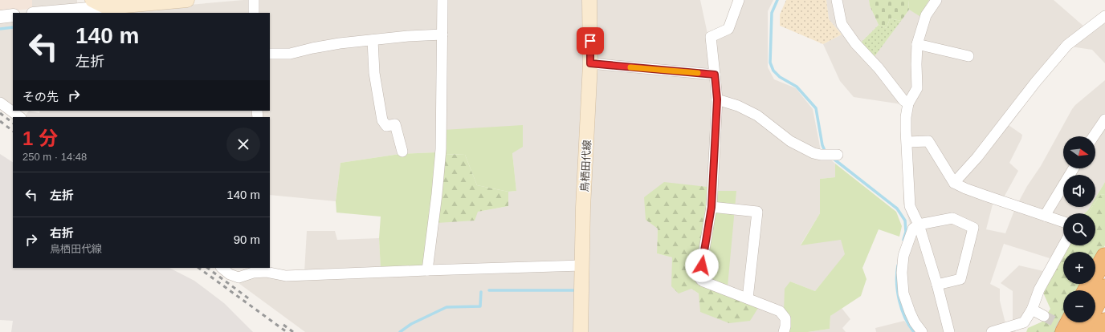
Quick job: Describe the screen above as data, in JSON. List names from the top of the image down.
{
  "streets": {
    "main road": ["鳥栖田代線"]
  },
  "north": "right",
  "page": {
    "turn": ["140 m", "左折"],
    "then": "その先",
    "heading": ["1 分", "250 m · 14:48"],
    "map_buttons": ["+", "−"],
    "list": [
      {
        "name": "左折",
        "value": "140 m"
      },
      {
        "name": "右折",
        "note": "鳥栖田代線",
        "value": "90 m"
      }
    ]
  }
}
